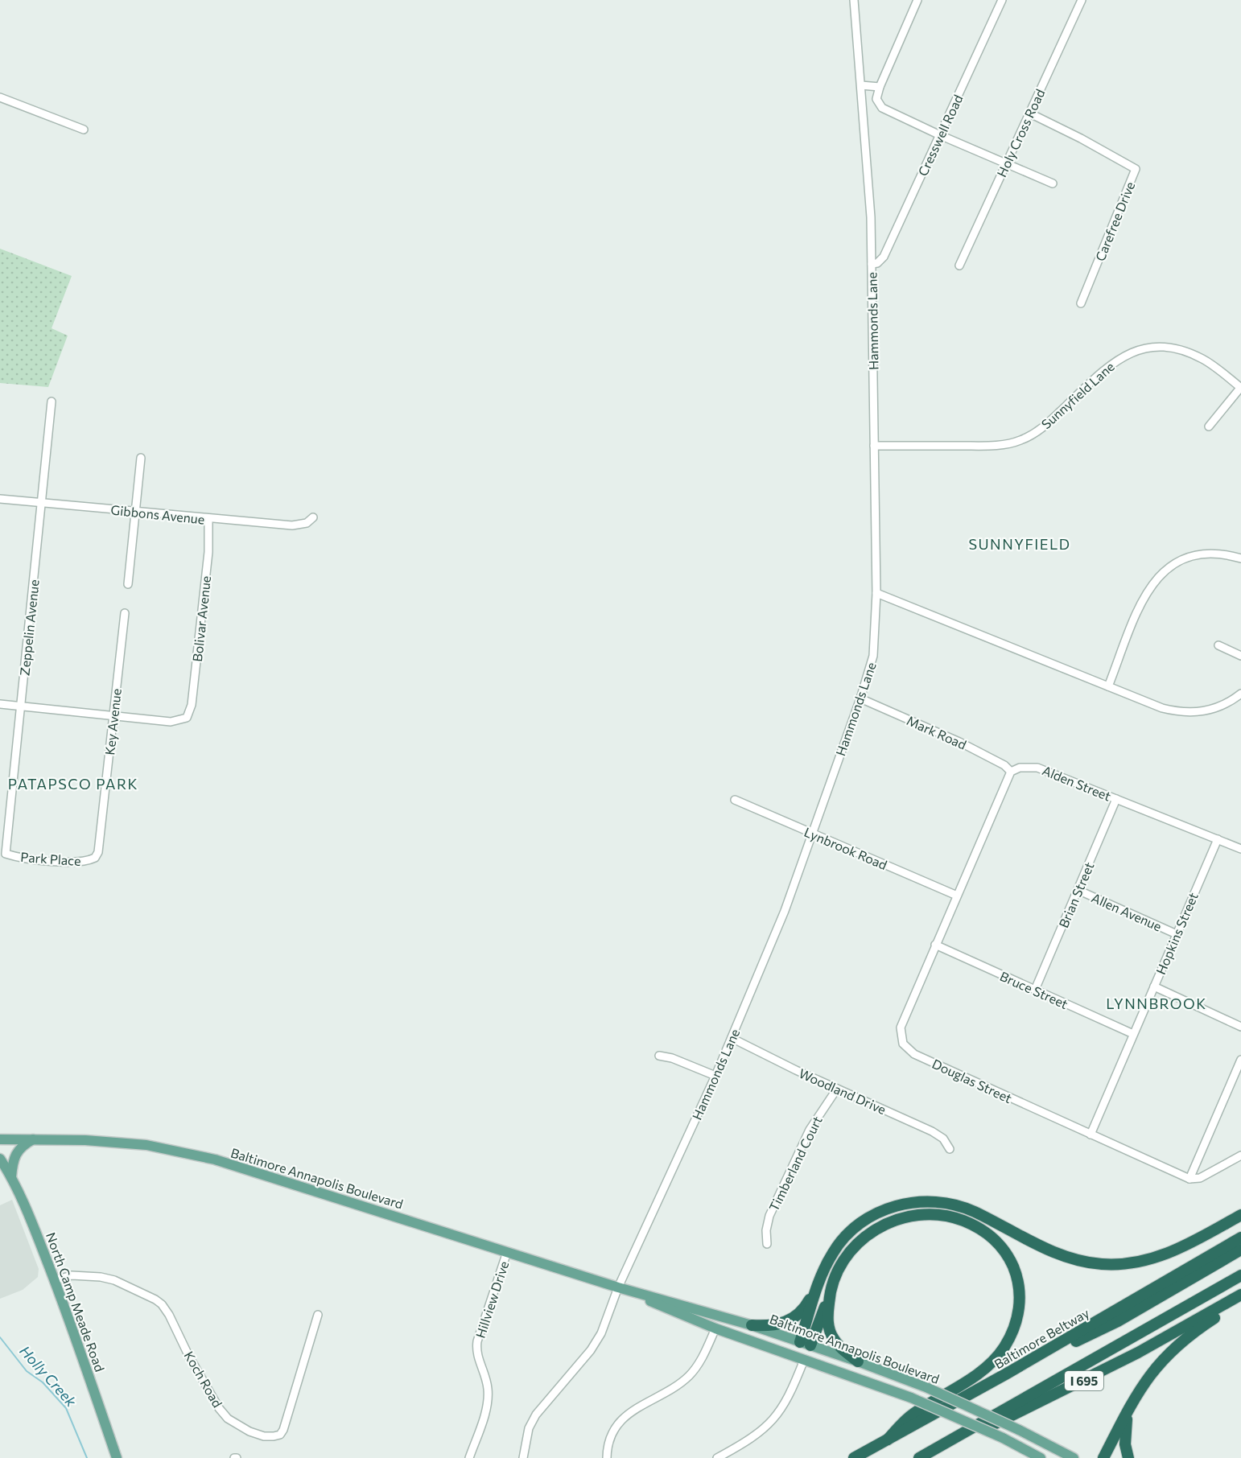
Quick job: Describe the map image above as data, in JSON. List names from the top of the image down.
{
  "streets": {
    "highway": ["Baltimore Beltway", "I 695"],
    "main road": ["Baltimore Annapolis Boulevard", "North Camp Meade Road"],
    "street": [
      "Holy Cross Road",
      "Cresswell Road",
      "Carefree Drive",
      "Hammonds Lane",
      "Sunnyfield Lane",
      "Gibbons Avenue",
      "Bolivar Avenue",
      "Zeppelin Avenue",
      "Key Avenue",
      "Mark Road",
      "Alden Street",
      "Lynbrook Road",
      "Park Place",
      "Brian Street",
      "Allen Avenue",
      "Hopkins Street",
      "Bruce Street",
      "Douglas Street",
      "Woodland Drive",
      "Timberland Court",
      "Hillview Drive",
      "Koch Road"
    ]
  },
  "crossings": [
    ["Holy Cross Road", "Carefree Drive"],
    ["Cresswell Road", "Hammonds Lane"],
    ["Hammonds Lane", "Sunnyfield Lane"],
    ["Hammonds Lane", "Mark Road"],
    ["Hammonds Lane", "Lynbrook Road"],
    ["Hammonds Lane", "Woodland Drive"],
    ["Hammonds Lane", "Baltimore Annapolis Boulevard"],
    ["Gibbons Avenue", "Bolivar Avenue"],
    ["Gibbons Avenue", "Zeppelin Avenue"],
    ["Bolivar Avenue", "Key Avenue"],
    ["Zeppelin Avenue", "Park Place"],
    ["Key Avenue", "Park Place"],
    ["Mark Road", "Alden Street"],
    ["Alden Street", "Brian Street"],
    ["Alden Street", "Hopkins Street"],
    ["Lynbrook Road", "Douglas Street"],
    ["Brian Street", "Allen Avenue"],
    ["Brian Street", "Bruce Street"],
    ["Allen Avenue", "Hopkins Street"],
    ["Hopkins Street", "Bruce Street"],
    ["Hopkins Street", "Douglas Street"],
    ["Bruce Street", "Douglas Street"],
    ["Woodland Drive", "Timberland Court"],
    ["Baltimore Annapolis Boulevard", "Hillview Drive"],
    ["North Camp Meade Road", "Koch Road"]
  ],
  "districts": ["SUNNYFIELD", "PATAPSCO PARK", "LYNNBROOK"],
  "water": ["Holly Creek"]
}
